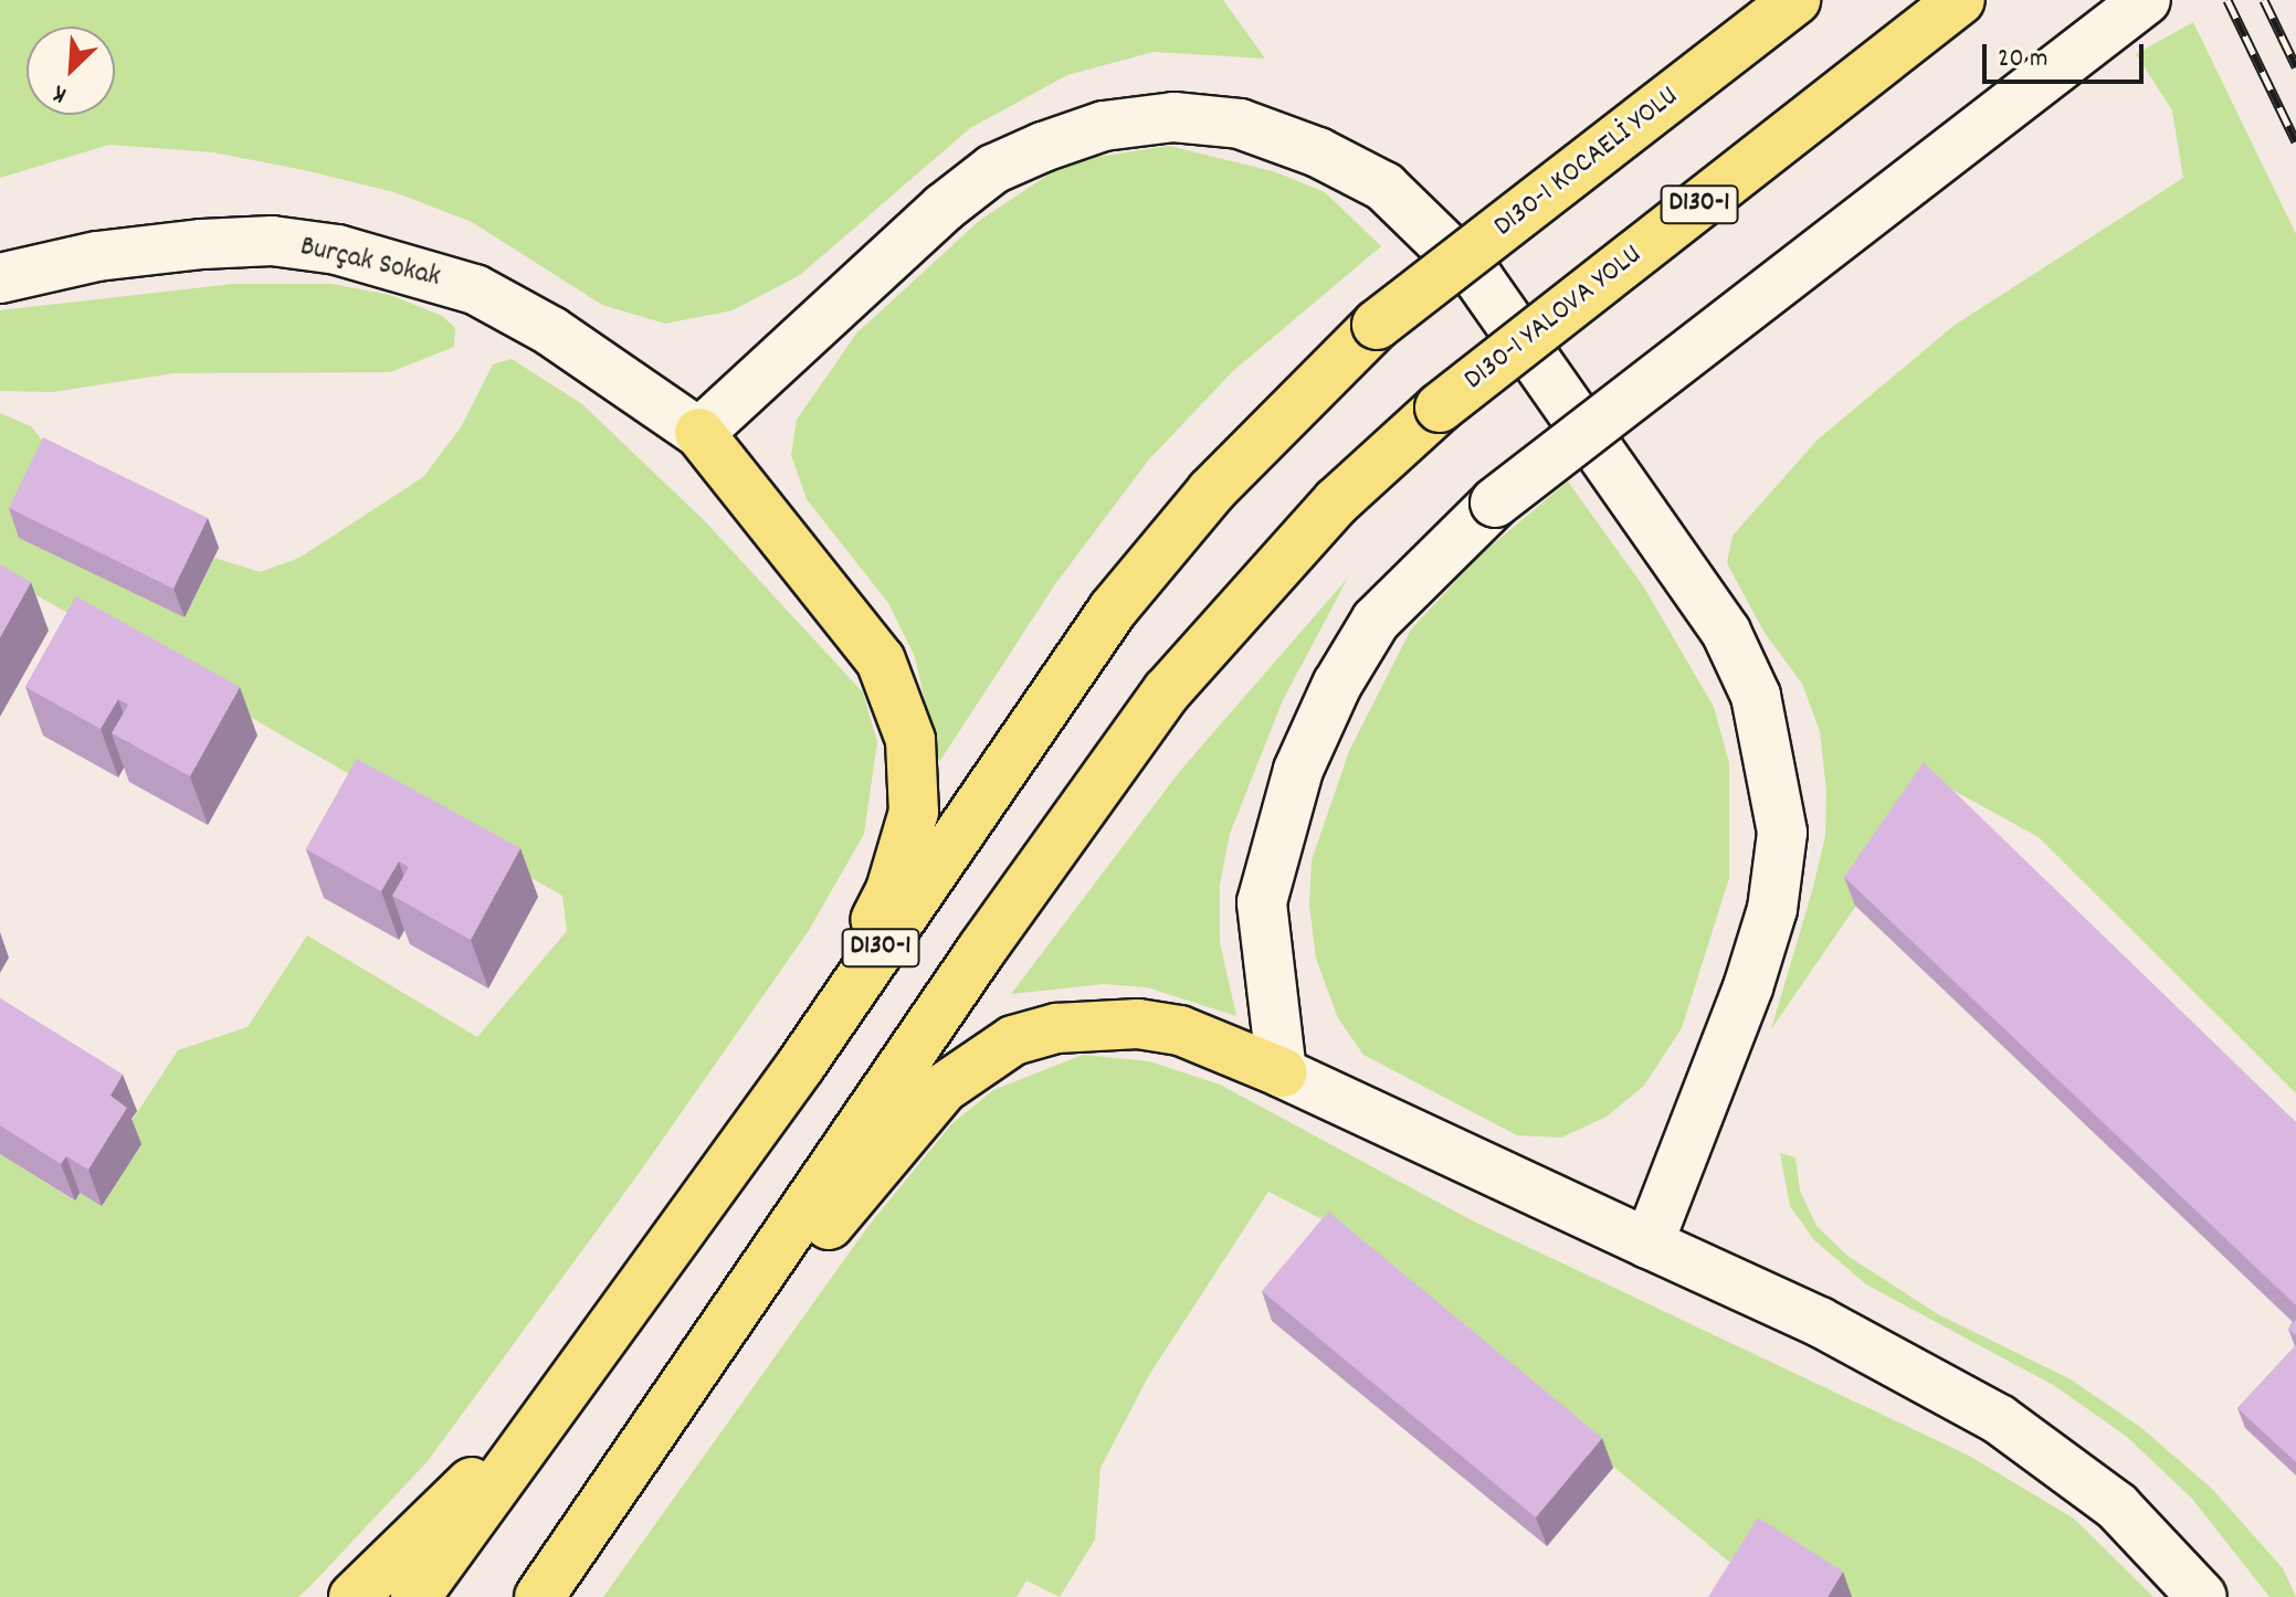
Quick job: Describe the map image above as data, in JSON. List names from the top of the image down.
{
  "streets": {
    "highway": ["D130-1 KOCAELİ YOLU", "D130-1", "D130-1 YALOVA YOLU"],
    "street": ["Burçak Sokak"]
  },
  "crossings": [
    ["D130-1 KOCAELİ YOLU", "D130-1"],
    ["D130-1", "D130-1 YALOVA YOLU"]
  ],
  "scale_bar": "20 m",
  "north": "bottom left"
}
